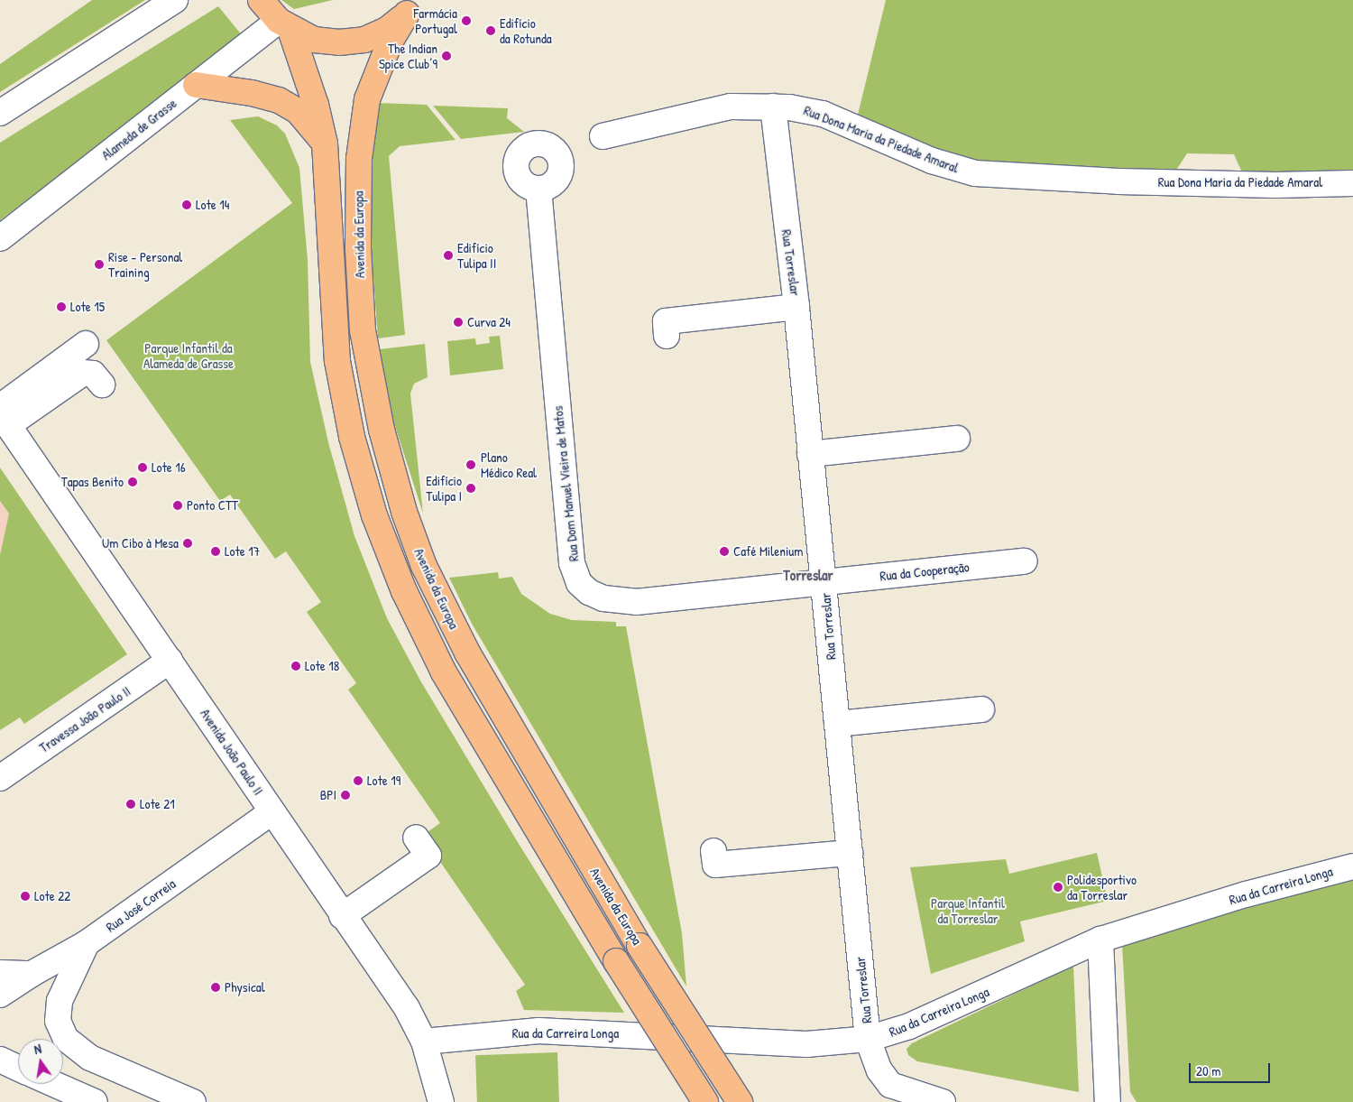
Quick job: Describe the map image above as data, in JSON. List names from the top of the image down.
{
  "streets": {
    "main road": ["Avenida da Europa"],
    "street": [
      "Alameda de Grasse",
      "Rua Dona Maria da Piedade Amaral",
      "Rua Torreslar",
      "Rua Dom Manuel Vieira de Matos",
      "Rua da Cooperação",
      "Travessa João Paulo II",
      "Avenida João Paulo II",
      "Rua da Carreira Longa",
      "Rua José Correia"
    ]
  },
  "crossings": [
    ["Alameda de Grasse", "Avenida da Europa"],
    ["Rua Dona Maria da Piedade Amaral", "Rua Torreslar"],
    ["Rua Torreslar", "Rua Dom Manuel Vieira de Matos"],
    ["Rua Torreslar", "Rua da Cooperação"],
    ["Rua Torreslar", "Rua da Carreira Longa"],
    ["Rua Dom Manuel Vieira de Matos", "Rua da Cooperação"],
    ["Travessa João Paulo II", "Avenida João Paulo II"],
    ["Avenida João Paulo II", "Rua da Carreira Longa"],
    ["Avenida João Paulo II", "Rua José Correia"]
  ],
  "districts": ["Torreslar"],
  "parks": ["Parque Infantil da Alameda de Grasse", "Parque Infantil da Torreslar"],
  "places": [
    "Farmácia Portugal",
    "Edifício da Rotunda",
    "The Indian Spice Club’9",
    "Lote 14",
    "Edifício Tulipa II",
    "Rise - Personal Training",
    "Lote 15",
    "Curva 24",
    "Plano Médico Real",
    "Lote 16",
    "Tapas Benito",
    "Edifício Tulipa I",
    "Ponto CTT",
    "Um Cibo à Mesa",
    "Lote 17",
    "Café Milenium",
    "Lote 18",
    "Lote 19",
    "BPI",
    "Lote 21",
    "Polidesportivo da Torreslar",
    "Lote 22",
    "Physical"
  ],
  "scale_bar": "20 m",
  "north": "top"
}
